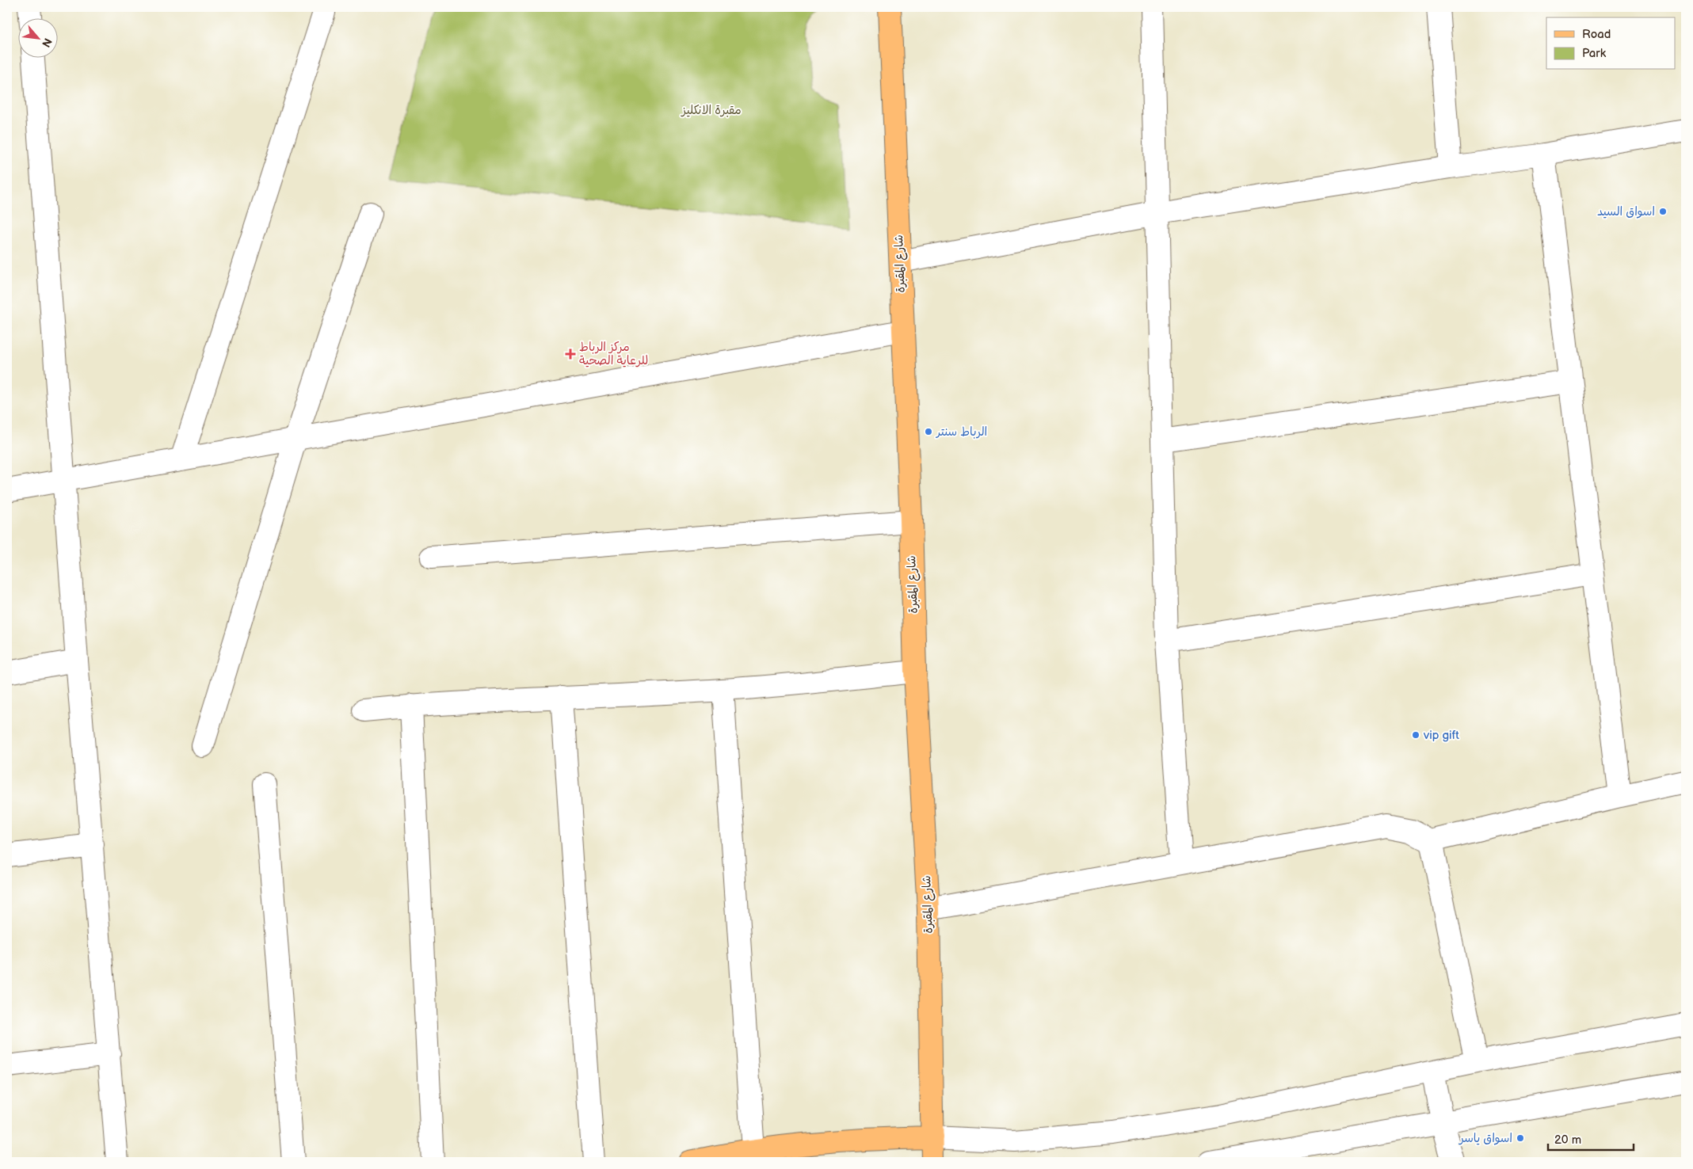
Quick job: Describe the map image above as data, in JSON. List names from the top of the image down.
{
  "streets": {
    "main road": ["شارع المقبرة"]
  },
  "parks": ["مقبرة الانكليز"],
  "places": {
    "other": [
      "اسواق السيد",
      "الرباط سنتر",
      "vip gift",
      "اسواق ياسر"
    ],
    "health": ["مركز الرباط للرعاية الصحية"]
  },
  "legend": ["Road", "Park"],
  "scale_bar": "20 m",
  "north": "bottom right"
}
